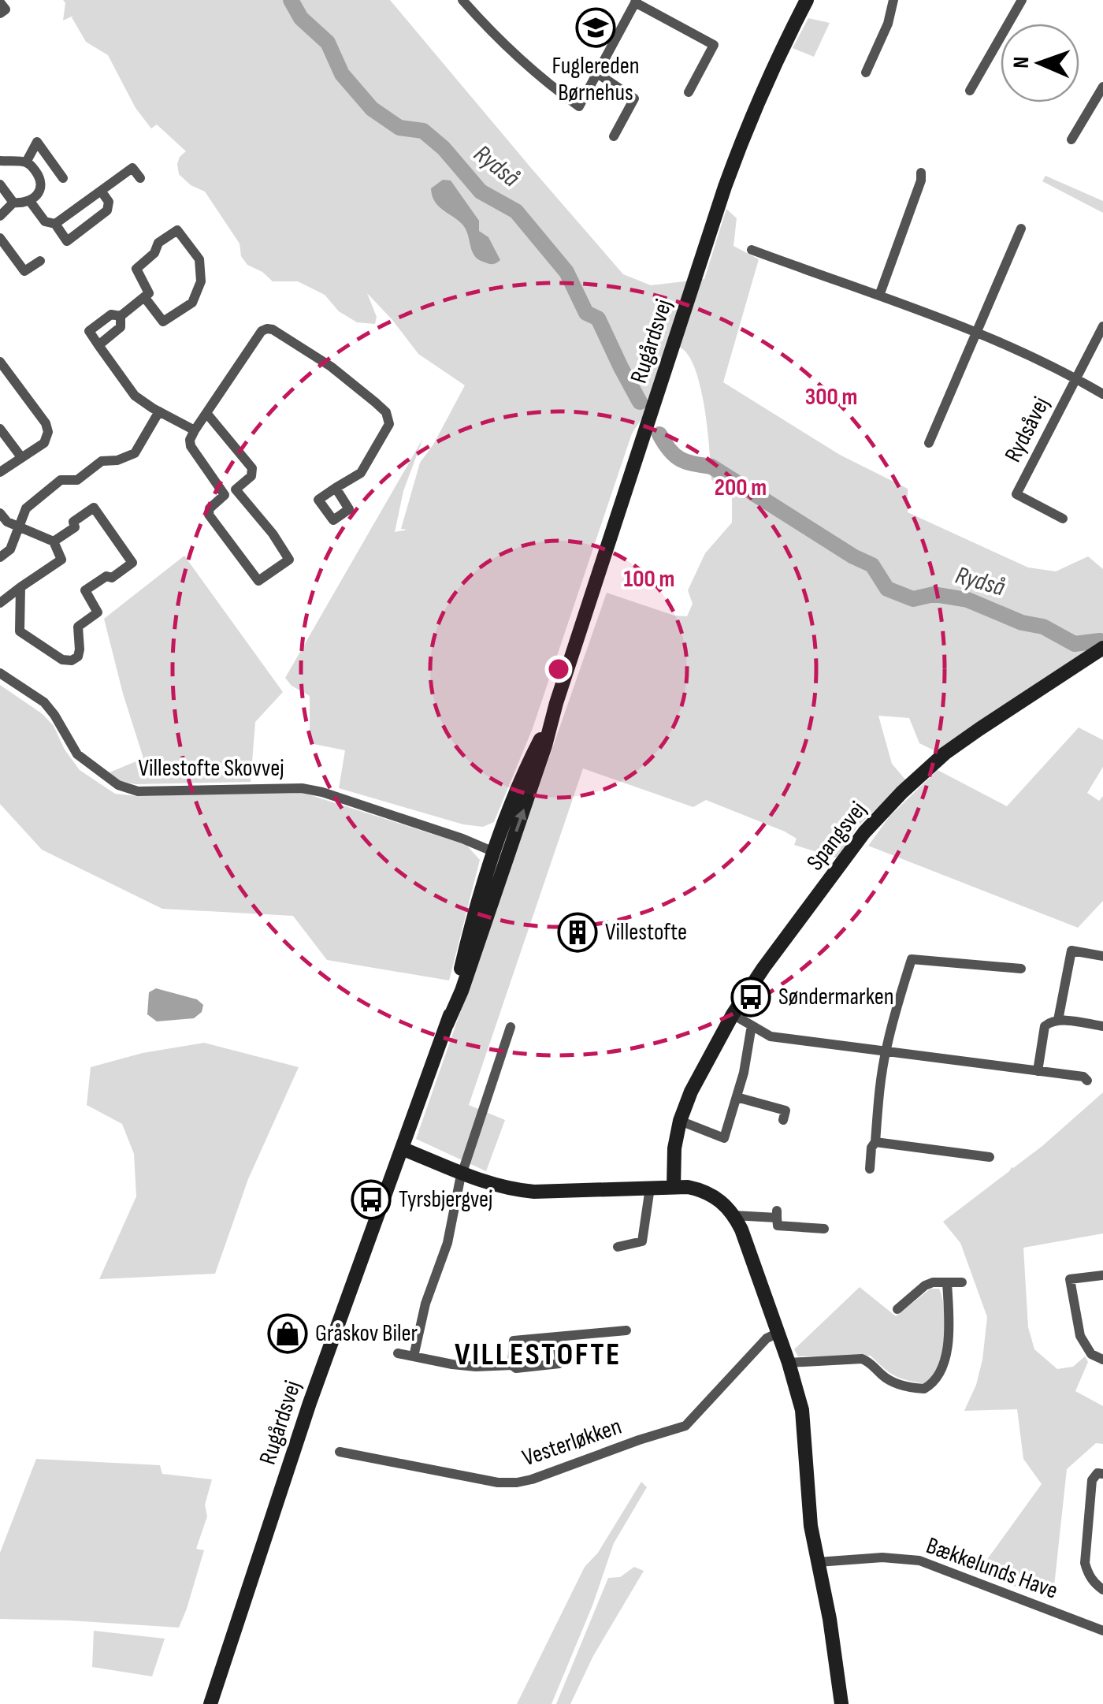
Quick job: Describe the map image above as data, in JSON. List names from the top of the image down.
{
  "streets": {
    "main road": ["Rugårdsvej", "Spangsvej"],
    "street": [
      "Rydsåvej",
      "Villestofte Skovvej",
      "Vesterløkken",
      "Bækkelunds Have"
    ]
  },
  "crossings": [
    ["Rugårdsvej", "Villestofte Skovvej"]
  ],
  "districts": ["VILLESTOFTE"],
  "water": ["Rydså"],
  "places": {
    "school or university": ["Fuglereden Børnehus"],
    "building": ["Villestofte"],
    "bus stop": ["Søndermarken", "Tyrsbjergvej"],
    "shop": ["Gråskov Biler"]
  },
  "north": "left",
  "rings": ["300 m", "200 m", "100 m"]
}
